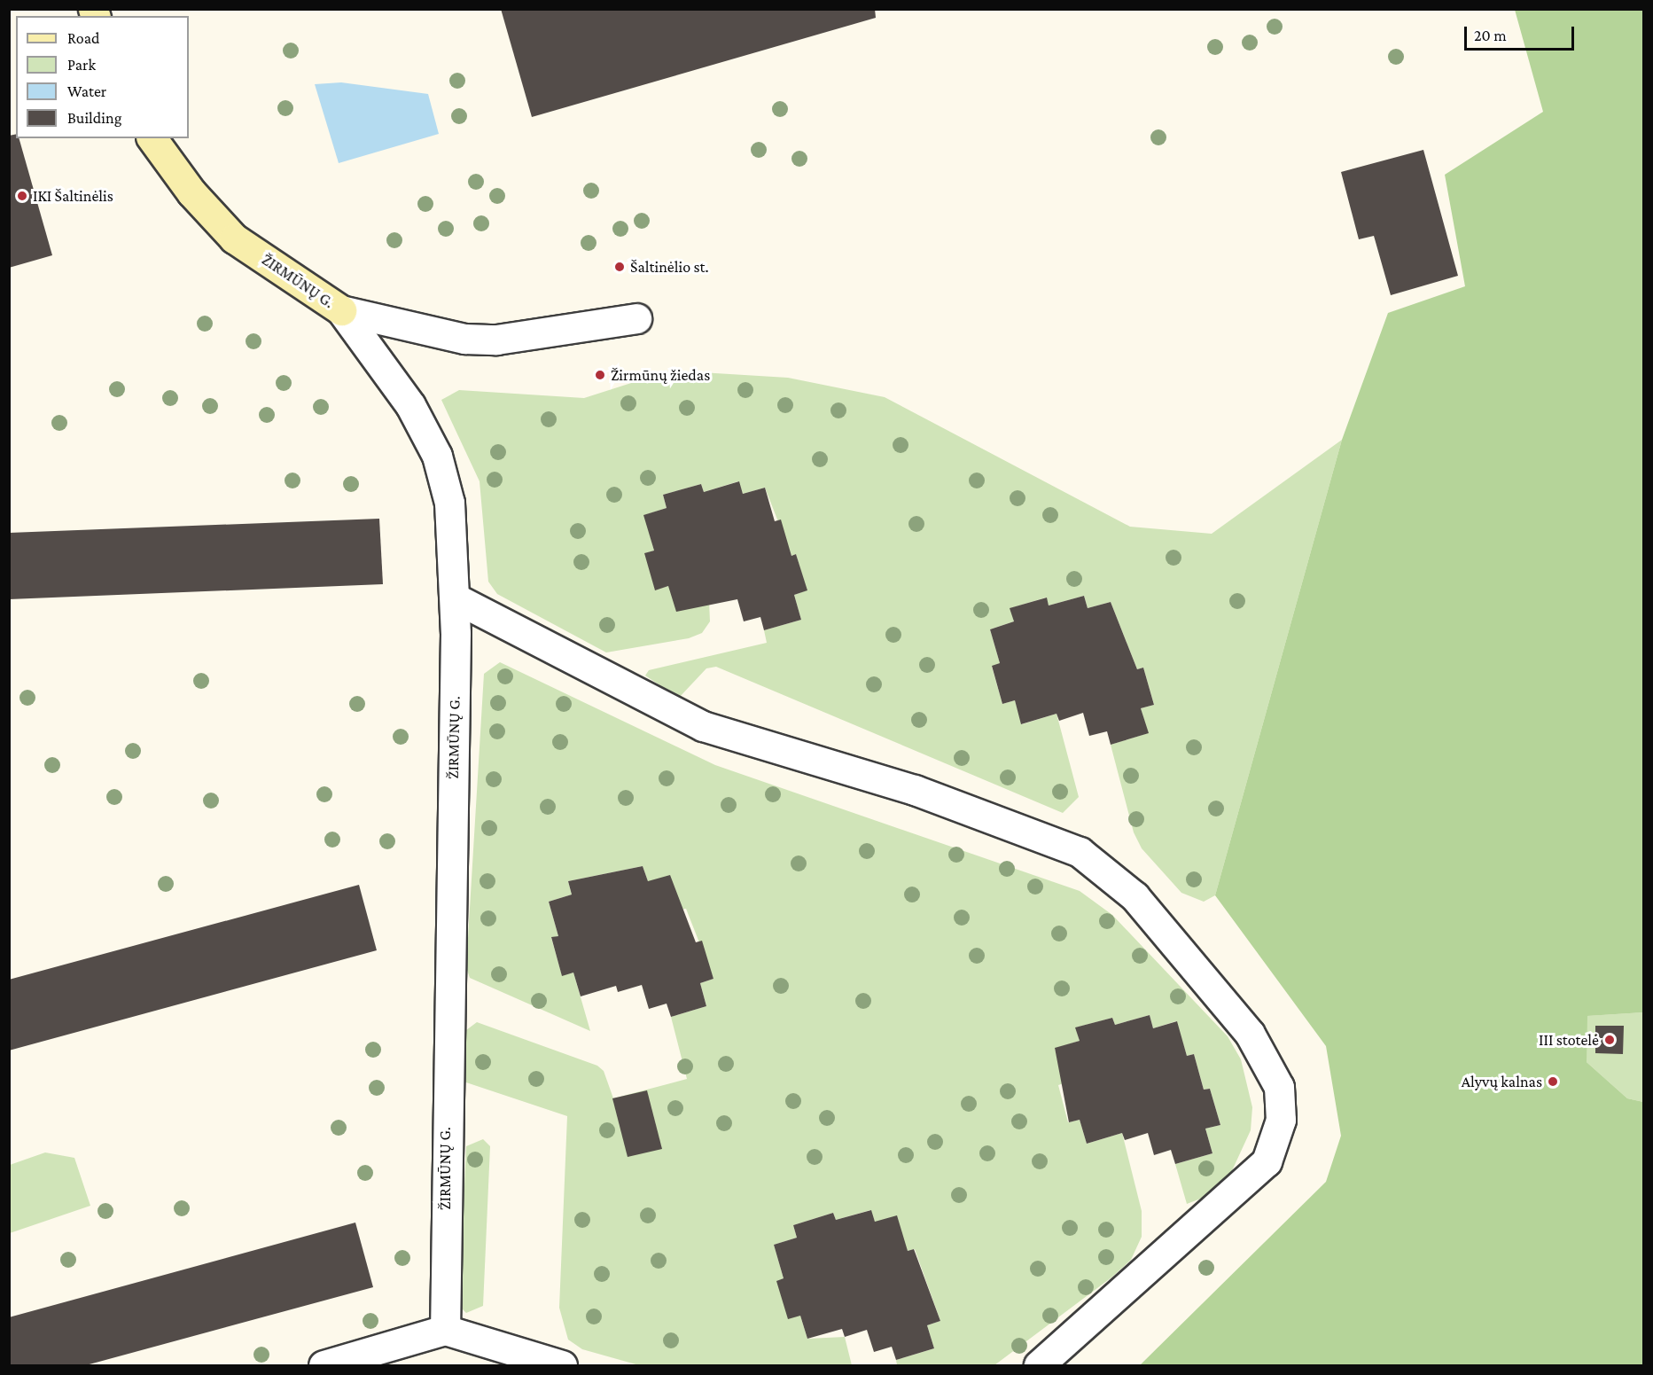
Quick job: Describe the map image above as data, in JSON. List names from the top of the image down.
{
  "streets": {
    "main road": ["ŽIRMŪNŲ G."]
  },
  "places": [
    "IKI Šaltinėlis",
    "Šaltinėlio st.",
    "Žirmūnų žiedas",
    "III stotelė",
    "Alyvų kalnas"
  ],
  "legend": [
    "Road",
    "Park",
    "Water",
    "Building"
  ],
  "scale_bar": "20 m"
}
